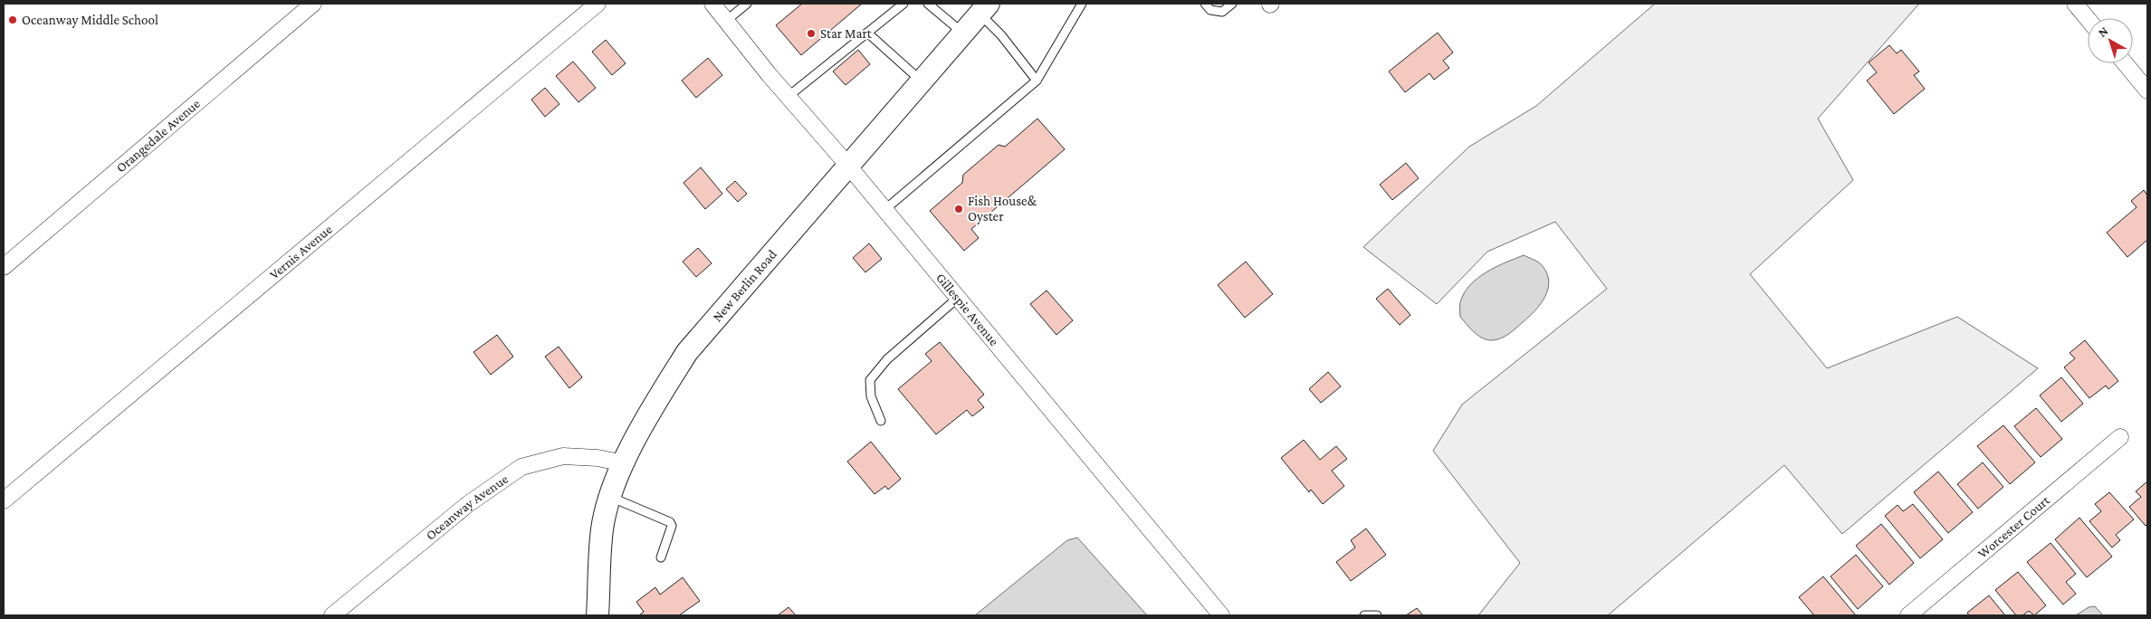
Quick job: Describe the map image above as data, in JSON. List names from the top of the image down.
{
  "streets": {
    "street": [
      "Orangedale Avenue",
      "Vernis Avenue",
      "New Berlin Road",
      "Gillespie Avenue",
      "Oceanway Avenue",
      "Worcester Court"
    ]
  },
  "crossings": [
    ["New Berlin Road", "Gillespie Avenue"],
    ["New Berlin Road", "Oceanway Avenue"]
  ],
  "places": ["Oceanway Middle School", "Star Mart", "Fish House& Oyster"],
  "north": "top left"
}
